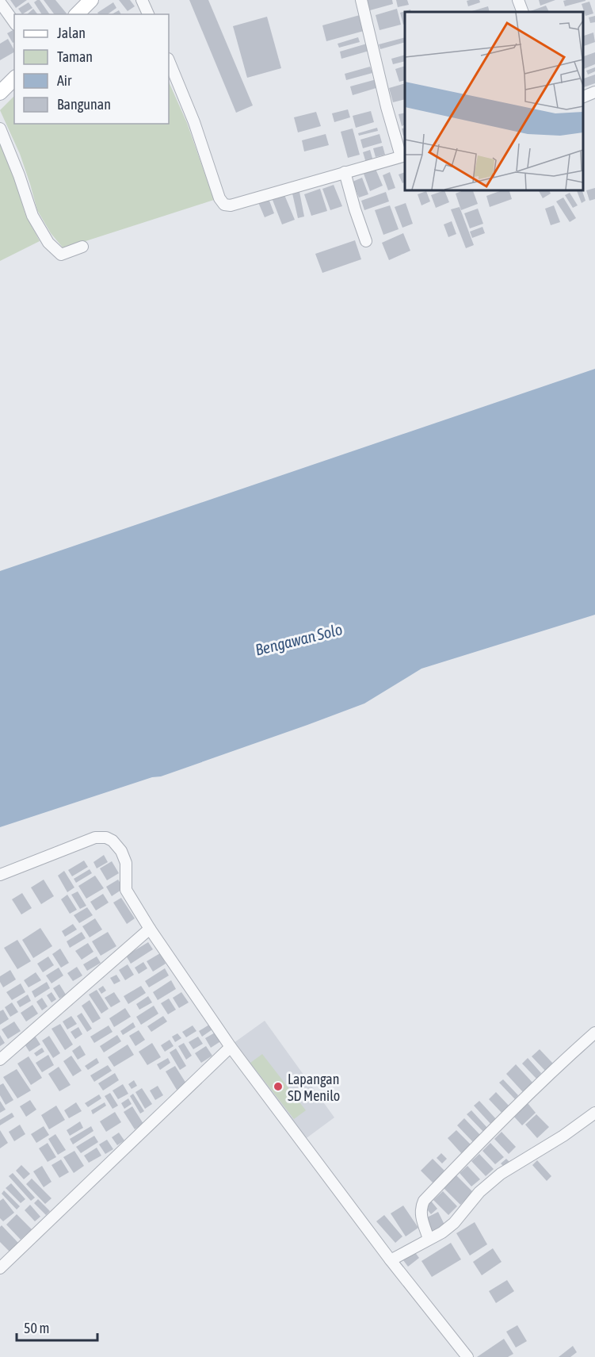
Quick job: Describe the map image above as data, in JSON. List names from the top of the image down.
{
  "water": ["Bengawan Solo"],
  "places": ["Lapangan SD Menilo"],
  "legend": [
    "Jalan",
    "Taman",
    "Air",
    "Bangunan"
  ],
  "scale_bar": "50 m"
}
